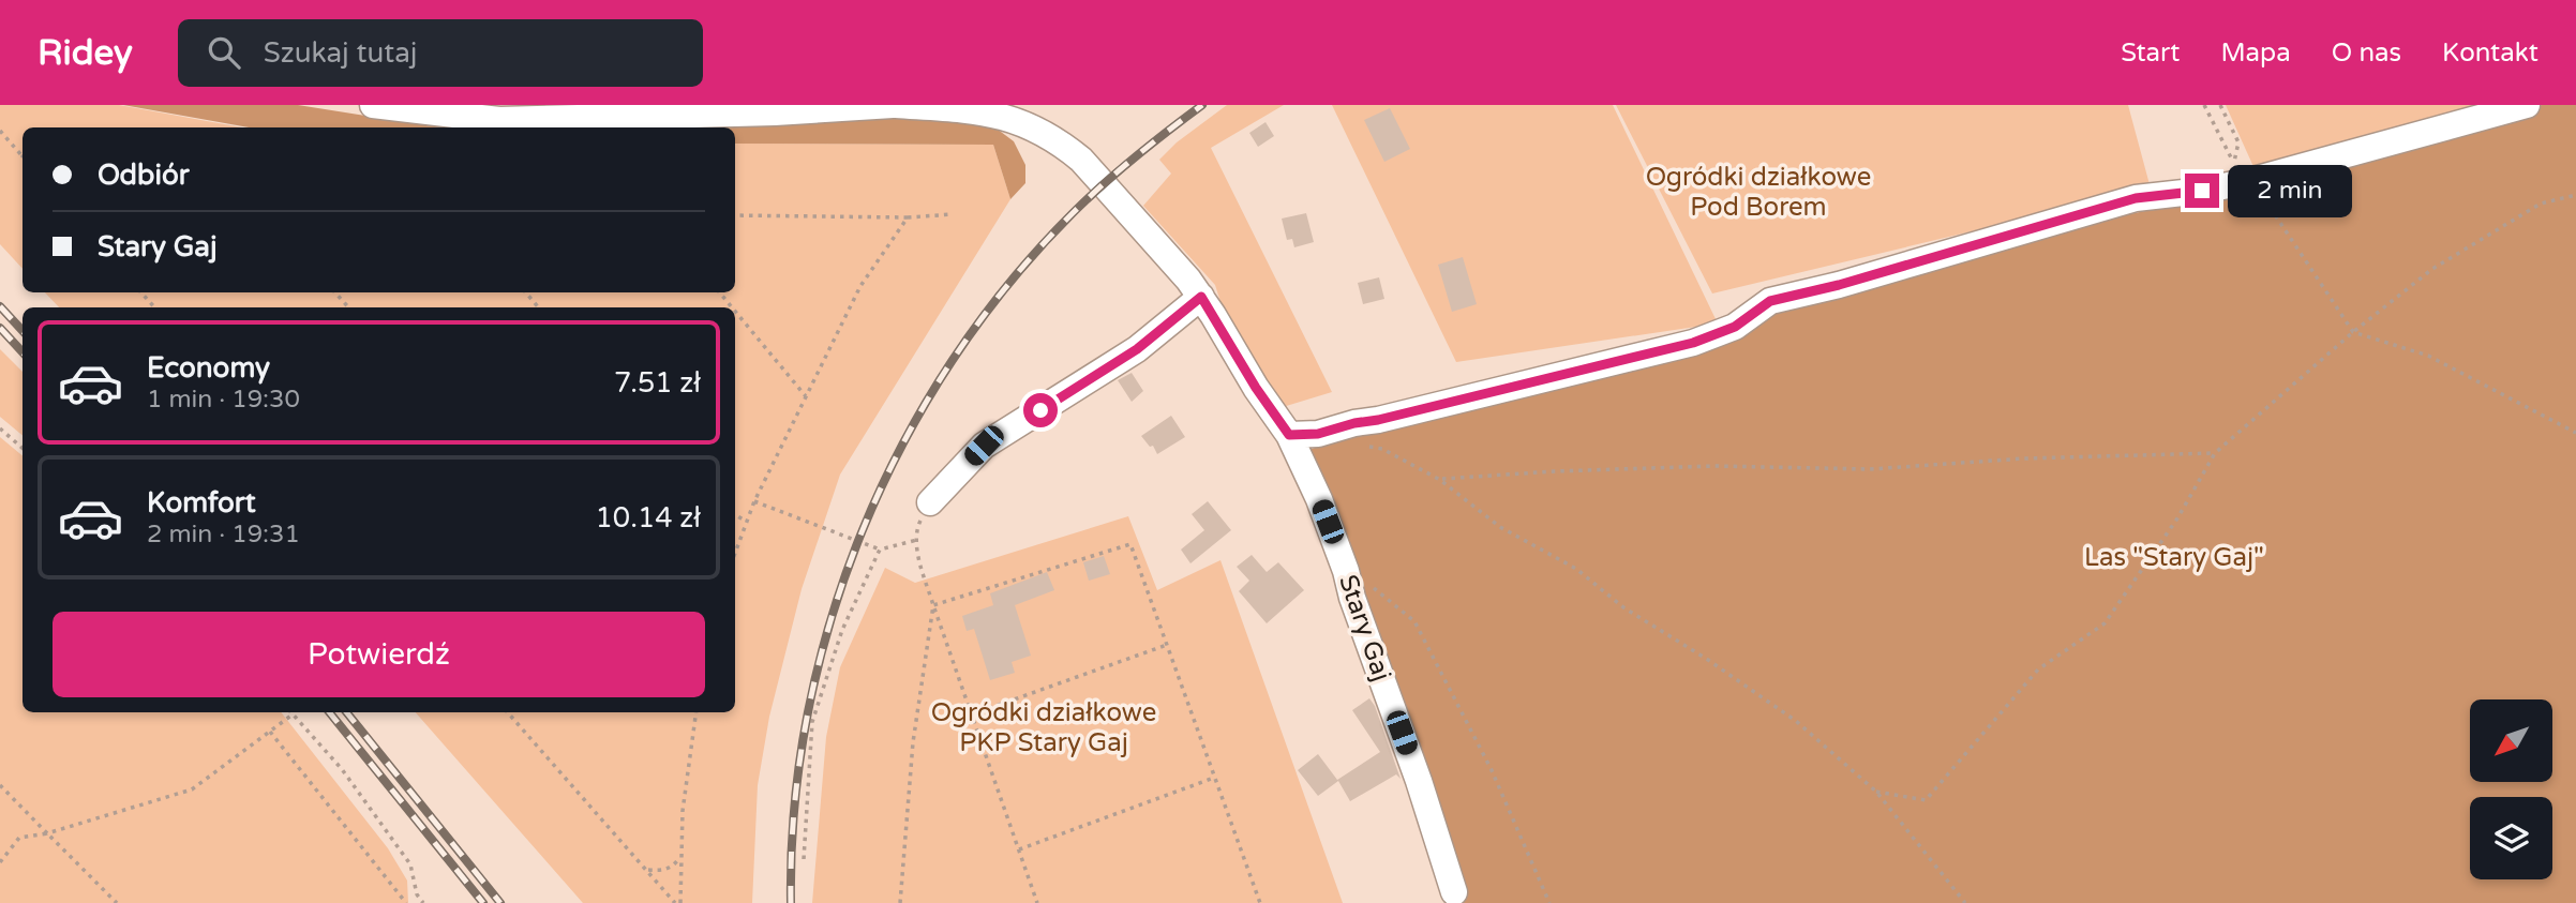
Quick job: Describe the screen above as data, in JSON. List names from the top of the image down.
{
  "streets": {
    "street": ["Stary Gaj"]
  },
  "parks": ["Ogródki działkowe Pod Borem", "Las \"Stary Gaj\"", "Ogródki działkowe PKP Stary Gaj"],
  "north": "bottom left",
  "page": {
    "header": "Ridey",
    "search": "Szukaj tutaj",
    "nav": [
      "Start",
      "Mapa",
      "O nas",
      "Kontakt"
    ],
    "banner": ["Odbiór", "Stary Gaj"],
    "bubble": "2 min",
    "list": [
      {
        "name": "Economy",
        "note": "1 min · 19:30",
        "value": "7.51 zł"
      },
      {
        "name": "Komfort",
        "note": "2 min · 19:31",
        "value": "10.14 zł"
      }
    ],
    "buttons": "Potwierdź"
  }
}
